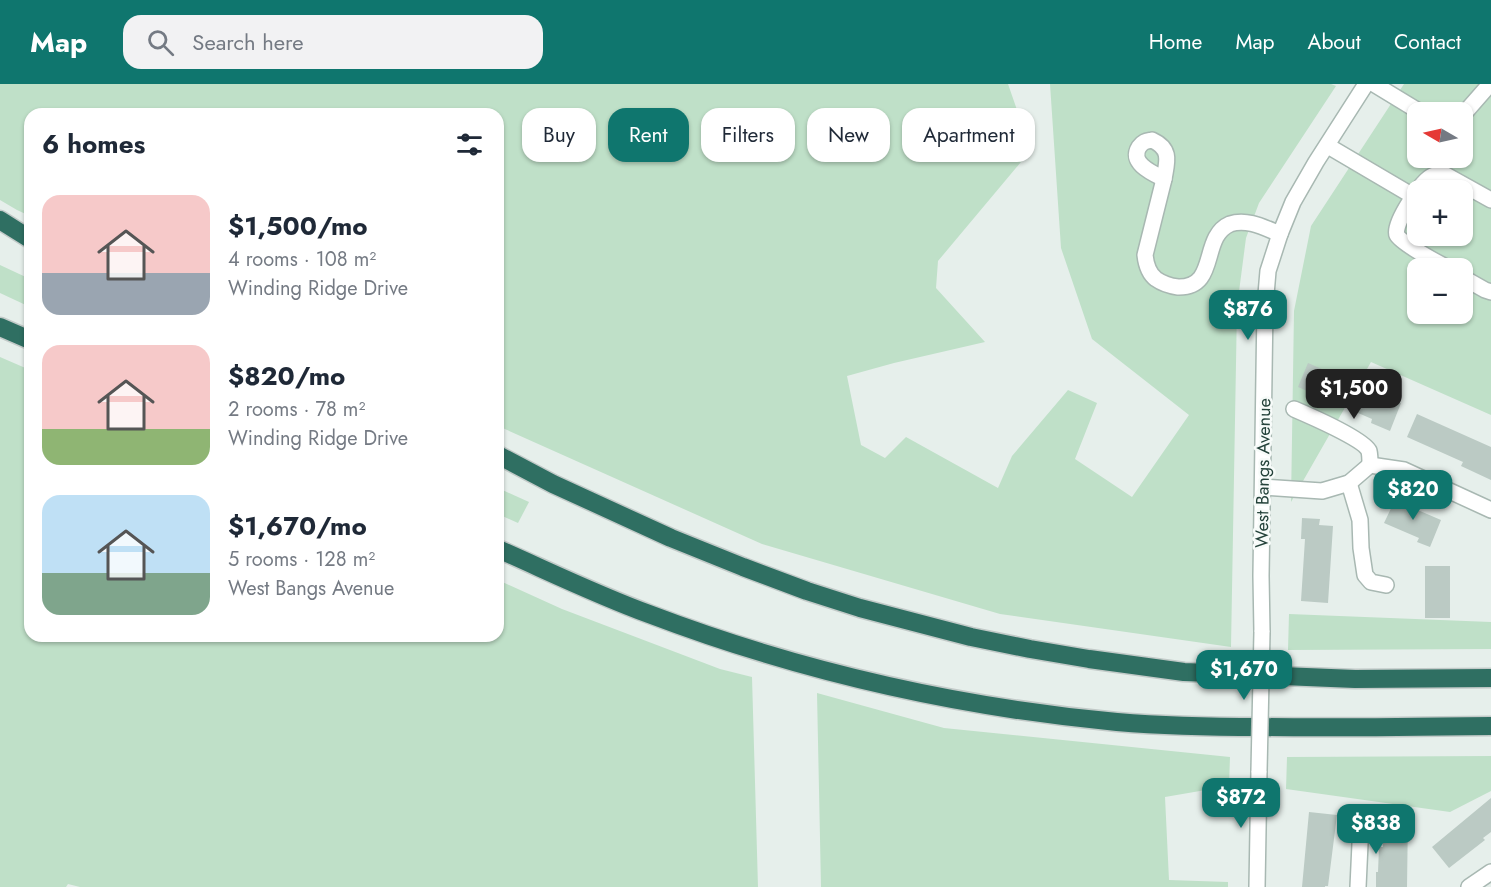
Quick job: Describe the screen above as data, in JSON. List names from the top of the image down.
{
  "streets": {
    "street": ["West Bangs Avenue"]
  },
  "north": "left",
  "page": {
    "header": "Map",
    "search": "Search here",
    "nav": [
      "Home",
      "Map",
      "About",
      "Contact"
    ],
    "map_buttons": ["+", "−"],
    "chip": [
      "Buy",
      "Rent",
      "Filters",
      "New",
      "Apartment"
    ],
    "heading": "6 homes",
    "list": [
      {
        "name": "$1,500/mo",
        "note": "4 rooms · 108 m² · Winding Ridge Drive"
      },
      {
        "name": "$820/mo",
        "note": "2 rooms · 78 m² · Winding Ridge Drive"
      },
      {
        "name": "$1,670/mo",
        "note": "5 rooms · 128 m² · West Bangs Avenue"
      }
    ],
    "price": [
      "$876",
      "$1,500",
      "$820",
      "$1,670",
      "$872",
      "$838"
    ]
  }
}
